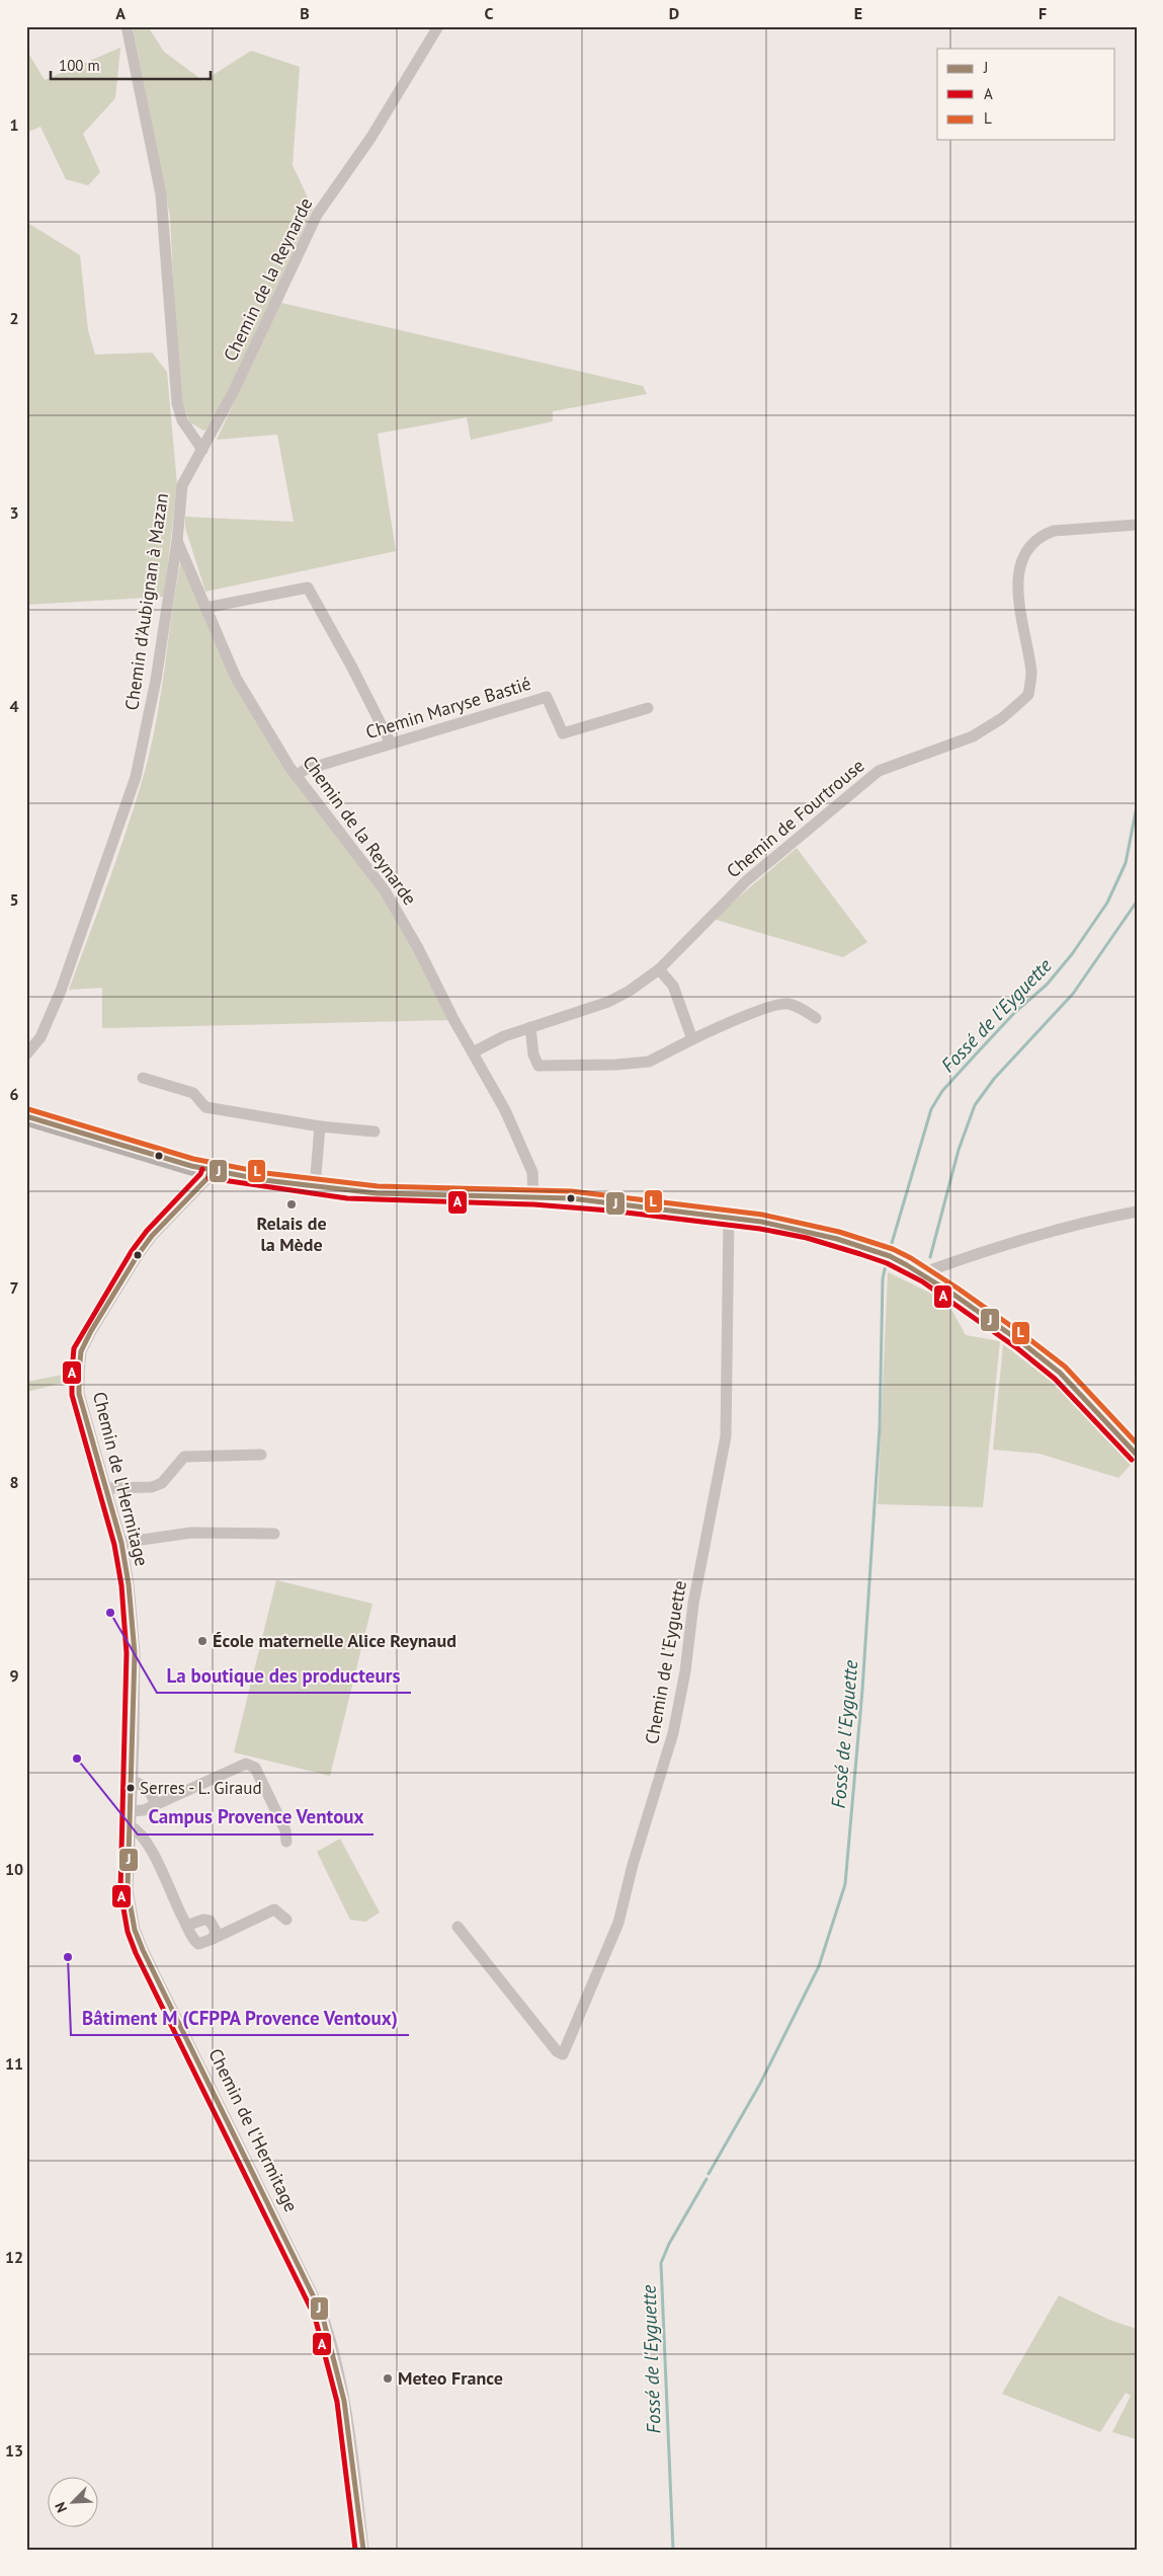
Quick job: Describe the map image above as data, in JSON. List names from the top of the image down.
{
  "streets": {
    "street": [
      "Chemin de la Reynarde",
      "Chemin d'Aubignan à Mazan",
      "Chemin Maryse Bastié",
      "Chemin de Fourtrouse",
      "Chemin de l'Hermitage",
      "Chemin de l'Eyguette"
    ]
  },
  "crossings": [
    ["Chemin de la Reynarde", "Chemin d'Aubignan à Mazan"],
    ["Chemin de la Reynarde", "Chemin Maryse Bastié"],
    ["Chemin de la Reynarde", "Chemin de Fourtrouse"]
  ],
  "water": ["Fossé de l'Eyguette"],
  "places": [
    "Relais de la Mède",
    "La boutique des producteurs",
    "École maternelle Alice Reynaud",
    "Campus Provence Ventoux",
    "Serres - L. Giraud",
    "Bâtiment M (CFPPA Provence Ventoux)",
    "Meteo France"
  ],
  "lines": ["transit line L", "transit line J", "transit line A"],
  "legend": ["J", "A", "L"],
  "scale_bar": "100 m",
  "north": "bottom left",
  "grid": {
    "columns": [
      "A",
      "B",
      "C",
      "D",
      "E",
      "F"
    ],
    "rows": [
      "1",
      "2",
      "3",
      "4",
      "5",
      "6",
      "7",
      "8",
      "9",
      "10",
      "11",
      "12",
      "13"
    ]
  }
}
